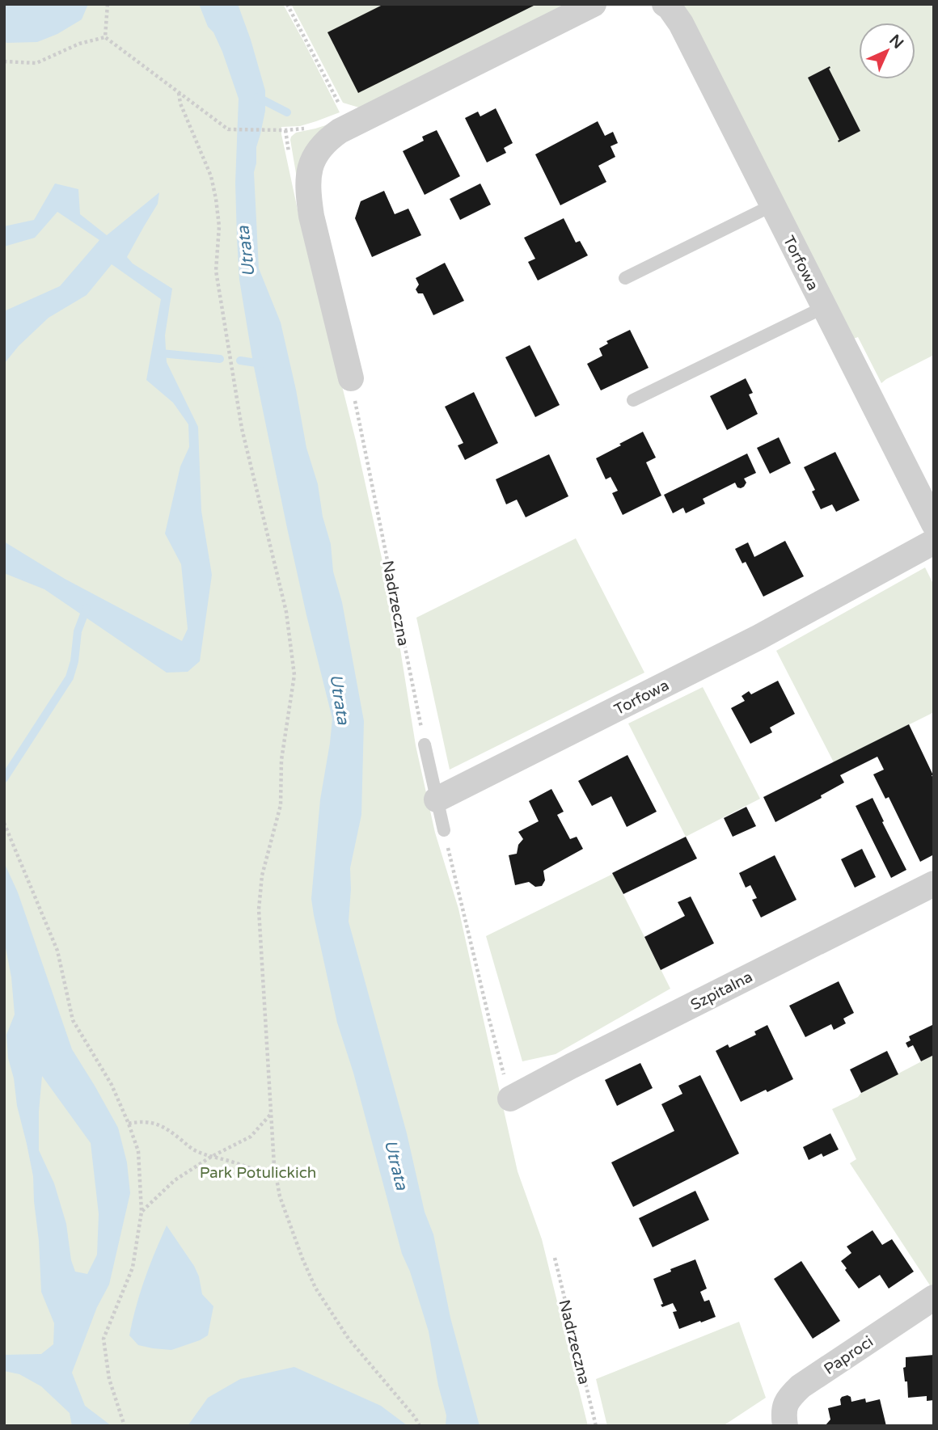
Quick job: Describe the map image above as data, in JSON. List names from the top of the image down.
{
  "streets": {
    "street": ["Torfowa", "Szpitalna", "Paproci"],
    "path": ["Nadrzeczna"]
  },
  "water": ["Utrata"],
  "parks": ["Park Potulickich"],
  "north": "top right"
}
